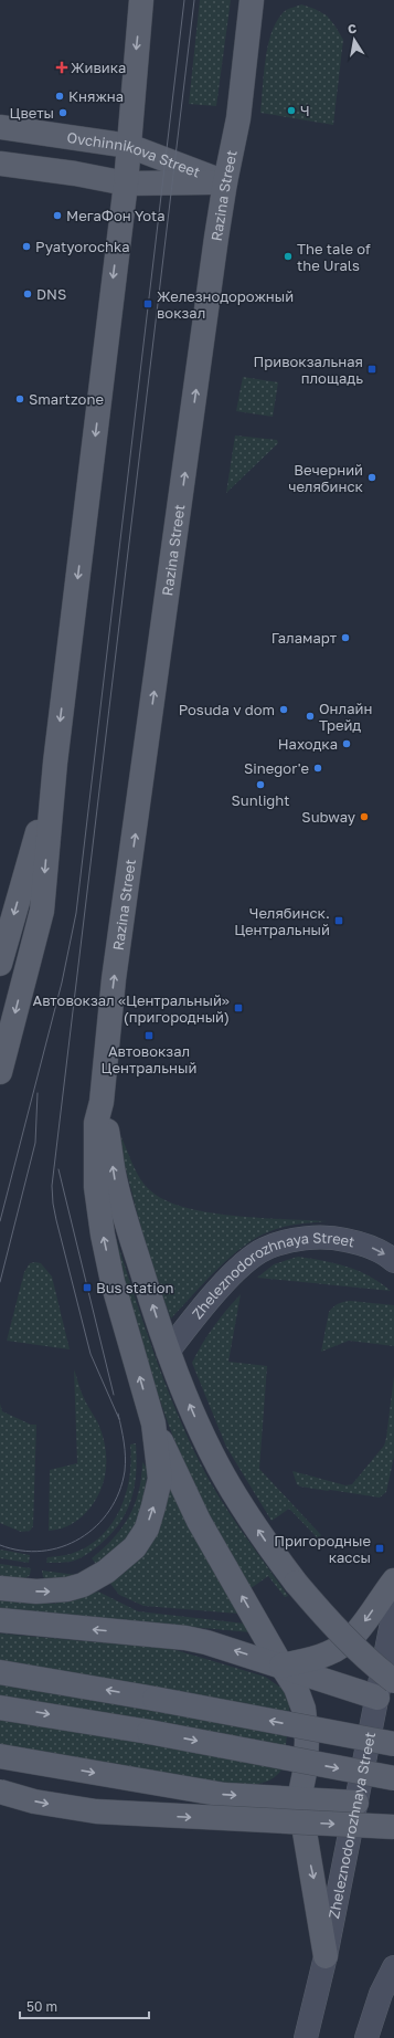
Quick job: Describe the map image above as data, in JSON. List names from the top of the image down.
{
  "streets": {
    "main road": ["Ovchinnikova Street", "Razina Street", "Zheleznodorozhnaya Street"]
  },
  "crossings": [
    ["Ovchinnikova Street", "Razina Street"]
  ],
  "places": {
    "health": ["Живика"],
    "other": [
      "Княжна",
      "Ч",
      "Цветы",
      "МегаФон Yota",
      "Pyatyorochka",
      "The tale of the Urals",
      "DNS",
      "Smartzone",
      "Вечерний челябинск",
      "Галамарт",
      "Posuda v dom",
      "Онлайн Трейд",
      "Находка",
      "Sinegor'e",
      "Sunlight",
      "Subway"
    ],
    "transit": [
      "Железнодорожный вокзал",
      "Привокзальная площадь",
      "Челябинск. Центральный",
      "Автовокзал «Центральный» (пригородный)",
      "Автовокзал Центральный",
      "Bus station",
      "Пригородные кассы"
    ]
  },
  "scale_bar": "50 m",
  "north": "top"
}
